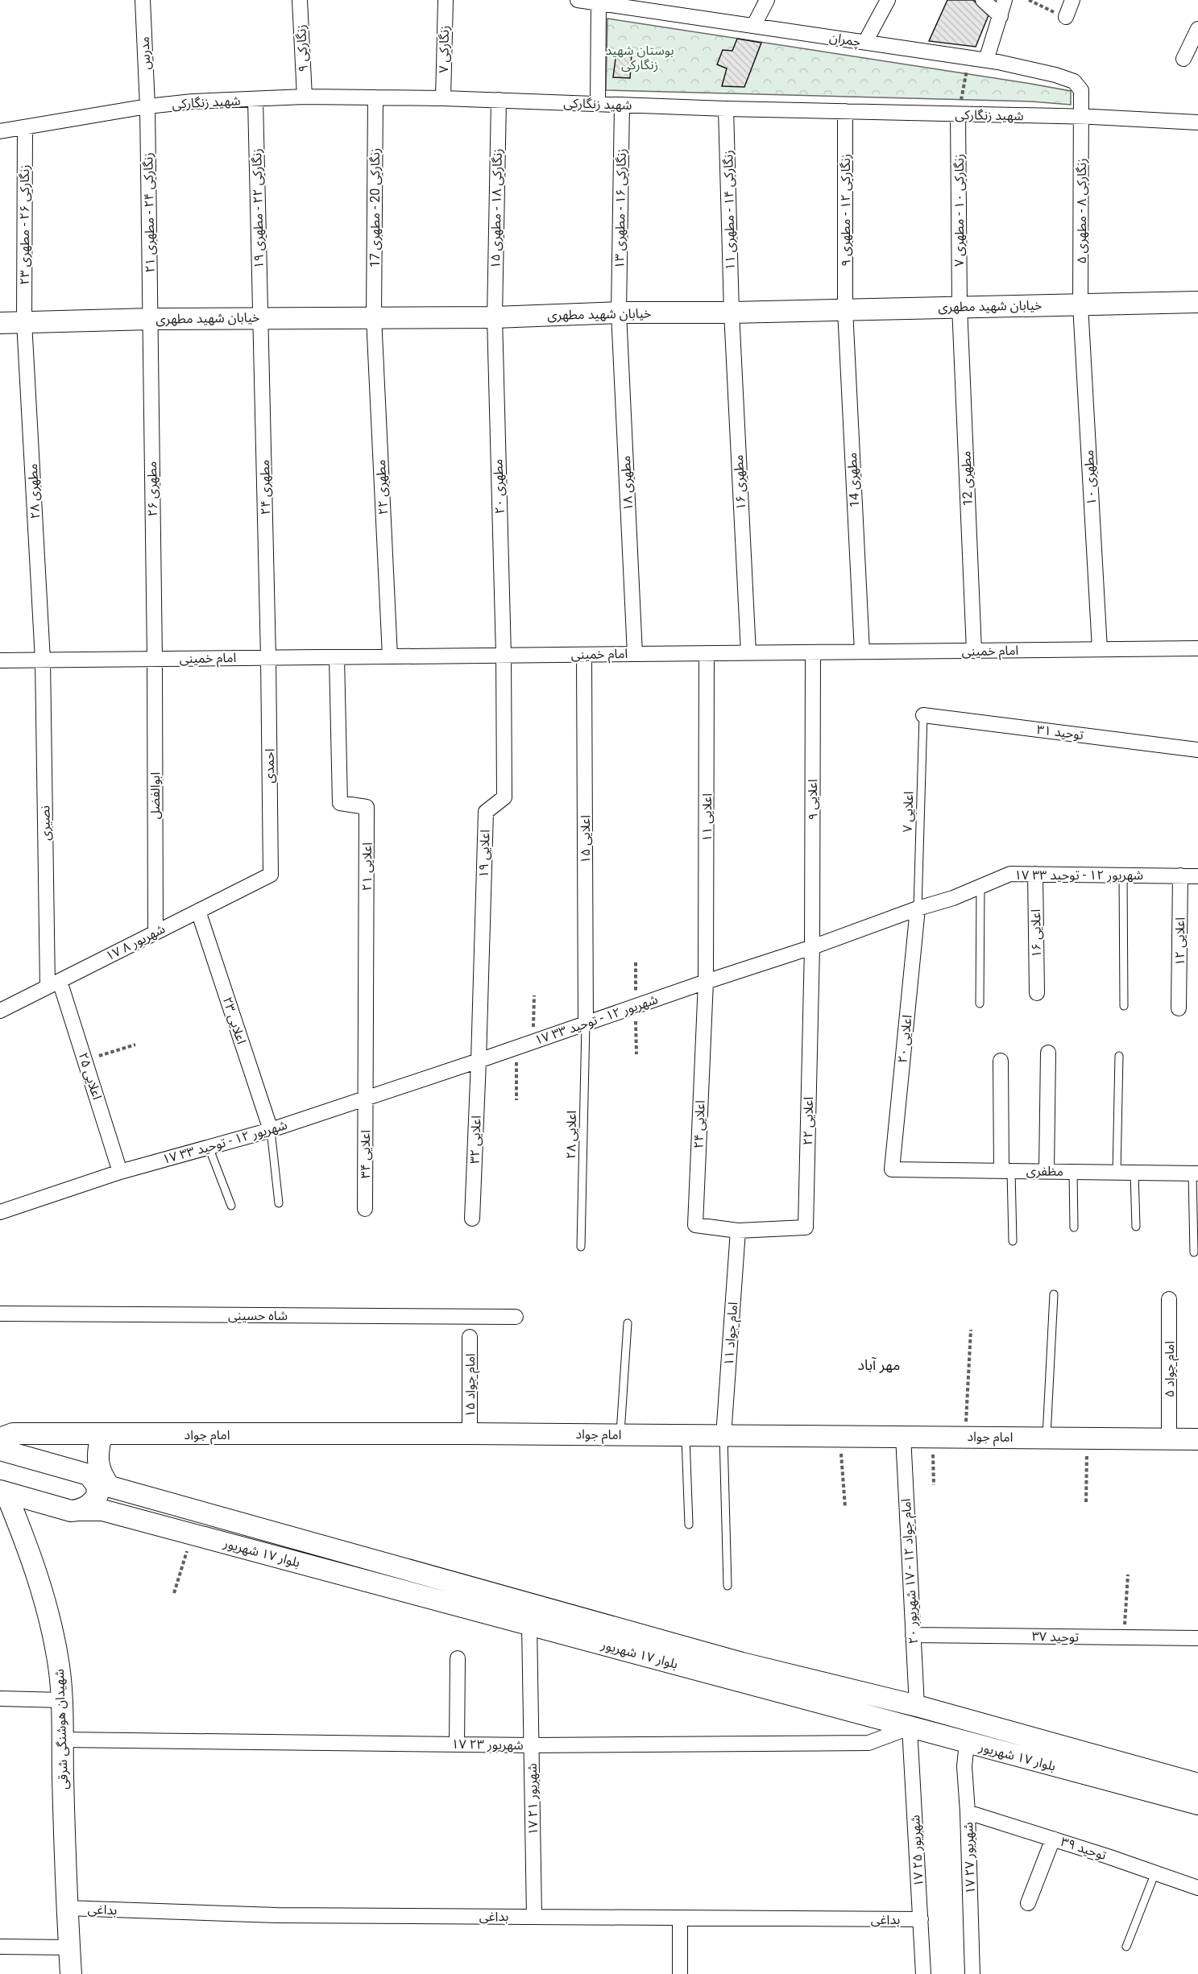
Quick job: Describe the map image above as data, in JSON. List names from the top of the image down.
{
  "streets": {
    "main road": [
      "خیابان شهید مطهری",
      "امام جواد",
      "بلوار ۱۷ شهریور",
      "شهیدان هوشنگی شرقی"
    ],
    "street": [
      "چمران",
      "زنگارکی ۹",
      "زنگارکی ۷",
      "مدرس",
      "شهید زنگارکی",
      "زنگارکی 20 - مطهری 17",
      "زنگارکی ۲۲ - مطهری ۱۹",
      "زنگارکی ۱۸ - مطهری ۱۵",
      "زنگارکی ۱۶ - مطهری ۱۳",
      "زنگارکی ۱۴ - مطهری ۱۱",
      "زنگارکی ۱۲ - مطهری ۹",
      "زنگارکی ۱۰ - مطهری ۷",
      "زنگارکی ۸ - مطهری ۵",
      "زنگارکی ۲۴ - مطهری ۲۱",
      "زنگارکی ۲۶ - مطهری ۲۳",
      "مطهری ۱۰",
      "مطهری 12",
      "مطهری 14",
      "مطهری ۱۶",
      "مطهری ۱۸",
      "مطهری ۲۰",
      "مطهری ۲۴",
      "مطهری ۲۲",
      "مطهری ۲۶",
      "مطهری ۲۸",
      "امام خمینی",
      "توحید ۳۱",
      "احمدی",
      "ابوالفضل",
      "اعلایی ۹",
      "اعلایی ۱۱",
      "نصیری",
      "اعلایی ۱۵",
      "اعلایی ۱۹",
      "اعلایی ۲۱",
      "۱۷ شهریور ۱۲ - توحید ۳۳",
      "اعلایی ۱۶",
      "اعلایی ۱۲",
      "۱۷ شهریور ۸",
      "اعلایی ۲۳",
      "اعلایی ۲۰",
      "اعلایی ۲۵",
      "اعلایی ۲۲",
      "اعلایی ۲۴",
      "اعلایی ۳۲",
      "اعلایی ۳۴",
      "مظفری",
      "شاه حسینی",
      "امام جواد ۱۱",
      "امام جواد ۵",
      "امام جواد ۱۵",
      "امام جواد ۱۲ - ۱۷ شهریور ۲۰",
      "توحید ۳۷",
      "۱۷ شهریور ۲۳",
      "۱۷ شهریور ۲۱",
      "توحید ۳۹",
      "۱۷ شهریور ۲۵",
      "۱۷ شهریور ۲۷",
      "بداغی"
    ],
    "lane": ["اعلایی ۷", "اعلایی ۲۸"]
  },
  "crossings": [
    ["چمران", "شهید زنگارکی"],
    ["چمران", "زنگارکی ۸ - مطهری ۵"],
    ["زنگارکی ۹", "شهید زنگارکی"],
    ["زنگارکی ۷", "شهید زنگارکی"],
    ["مدرس", "شهید زنگارکی"],
    ["مدرس", "زنگارکی ۲۴ - مطهری ۲۱"],
    ["شهید زنگارکی", "زنگارکی 20 - مطهری 17"],
    ["شهید زنگارکی", "زنگارکی ۲۲ - مطهری ۱۹"],
    ["شهید زنگارکی", "زنگارکی ۱۸ - مطهری ۱۵"],
    ["شهید زنگارکی", "زنگارکی ۱۶ - مطهری ۱۳"],
    ["شهید زنگارکی", "زنگارکی ۱۴ - مطهری ۱۱"],
    ["شهید زنگارکی", "زنگارکی ۱۲ - مطهری ۹"],
    ["شهید زنگارکی", "زنگارکی ۱۰ - مطهری ۷"],
    ["شهید زنگارکی", "زنگارکی ۸ - مطهری ۵"],
    ["شهید زنگارکی", "زنگارکی ۲۴ - مطهری ۲۱"],
    ["شهید زنگارکی", "زنگارکی ۲۶ - مطهری ۲۳"],
    ["زنگارکی 20 - مطهری 17", "خیابان شهید مطهری"],
    ["زنگارکی 20 - مطهری 17", "مطهری ۲۲"],
    ["زنگارکی ۲۲ - مطهری ۱۹", "خیابان شهید مطهری"],
    ["زنگارکی ۲۲ - مطهری ۱۹", "مطهری ۲۴"],
    ["زنگارکی ۱۸ - مطهری ۱۵", "خیابان شهید مطهری"],
    ["زنگارکی ۱۸ - مطهری ۱۵", "مطهری ۲۰"],
    ["زنگارکی ۱۶ - مطهری ۱۳", "خیابان شهید مطهری"],
    ["زنگارکی ۱۶ - مطهری ۱۳", "مطهری ۱۸"],
    ["زنگارکی ۱۴ - مطهری ۱۱", "خیابان شهید مطهری"],
    ["زنگارکی ۱۴ - مطهری ۱۱", "مطهری ۱۶"],
    ["زنگارکی ۱۲ - مطهری ۹", "خیابان شهید مطهری"],
    ["زنگارکی ۱۲ - مطهری ۹", "مطهری 14"],
    ["زنگارکی ۱۰ - مطهری ۷", "خیابان شهید مطهری"],
    ["زنگارکی ۱۰ - مطهری ۷", "مطهری 12"],
    ["زنگارکی ۸ - مطهری ۵", "خیابان شهید مطهری"],
    ["زنگارکی ۸ - مطهری ۵", "مطهری ۱۰"],
    ["زنگارکی ۲۴ - مطهری ۲۱", "خیابان شهید مطهری"],
    ["زنگارکی ۲۴ - مطهری ۲۱", "مطهری ۲۶"],
    ["زنگارکی ۲۶ - مطهری ۲۳", "خیابان شهید مطهری"],
    ["زنگارکی ۲۶ - مطهری ۲۳", "مطهری ۲۸"],
    ["خیابان شهید مطهری", "مطهری ۱۰"],
    ["خیابان شهید مطهری", "مطهری 12"],
    ["خیابان شهید مطهری", "مطهری 14"],
    ["خیابان شهید مطهری", "مطهری ۱۶"],
    ["خیابان شهید مطهری", "مطهری ۱۸"],
    ["خیابان شهید مطهری", "مطهری ۲۰"],
    ["خیابان شهید مطهری", "مطهری ۲۴"],
    ["خیابان شهید مطهری", "مطهری ۲۲"],
    ["خیابان شهید مطهری", "مطهری ۲۶"],
    ["خیابان شهید مطهری", "مطهری ۲۸"],
    ["مطهری ۱۰", "امام خمینی"],
    ["مطهری 12", "امام خمینی"],
    ["مطهری 14", "امام خمینی"],
    ["مطهری ۱۶", "امام خمینی"],
    ["مطهری ۱۸", "امام خمینی"],
    ["مطهری ۲۰", "امام خمینی"],
    ["مطهری ۲۰", "اعلایی ۱۹"],
    ["مطهری ۲۴", "امام خمینی"],
    ["مطهری ۲۴", "احمدی"],
    ["مطهری ۲۲", "امام خمینی"],
    ["مطهری ۲۶", "امام خمینی"],
    ["مطهری ۲۶", "ابوالفضل"],
    ["مطهری ۲۸", "امام خمینی"],
    ["مطهری ۲۸", "نصیری"],
    ["امام خمینی", "احمدی"],
    ["امام خمینی", "ابوالفضل"],
    ["امام خمینی", "اعلایی ۹"],
    ["امام خمینی", "اعلایی ۱۱"],
    ["امام خمینی", "نصیری"],
    ["امام خمینی", "اعلایی ۱۵"],
    ["امام خمینی", "اعلایی ۱۹"],
    ["امام خمینی", "اعلایی ۲۱"],
    ["توحید ۳۱", "اعلایی ۷"],
    ["احمدی", "۱۷ شهریور ۸"],
    ["ابوالفضل", "۱۷ شهریور ۸"],
    ["اعلایی ۹", "۱۷ شهریور ۱۲ - توحید ۳۳"],
    ["اعلایی ۹", "اعلایی ۲۲"],
    ["اعلایی ۷", "۱۷ شهریور ۱۲ - توحید ۳۳"],
    ["اعلایی ۷", "اعلایی ۲۰"],
    ["اعلایی ۱۱", "۱۷ شهریور ۱۲ - توحید ۳۳"],
    ["اعلایی ۱۱", "اعلایی ۲۴"],
    ["نصیری", "۱۷ شهریور ۸"],
    ["نصیری", "اعلایی ۲۵"],
    ["اعلایی ۱۵", "۱۷ شهریور ۱۲ - توحید ۳۳"],
    ["اعلایی ۱۵", "اعلایی ۲۸"],
    ["اعلایی ۱۹", "۱۷ شهریور ۱۲ - توحید ۳۳"],
    ["اعلایی ۱۹", "اعلایی ۳۲"],
    ["اعلایی ۲۱", "۱۷ شهریور ۱۲ - توحید ۳۳"],
    ["اعلایی ۲۱", "اعلایی ۳۴"],
    ["۱۷ شهریور ۱۲ - توحید ۳۳", "اعلایی ۱۶"],
    ["۱۷ شهریور ۱۲ - توحید ۳۳", "اعلایی ۱۲"],
    ["۱۷ شهریور ۱۲ - توحید ۳۳", "اعلایی ۲۳"],
    ["۱۷ شهریور ۱۲ - توحید ۳۳", "اعلایی ۲۰"],
    ["۱۷ شهریور ۱۲ - توحید ۳۳", "اعلایی ۲۵"],
    ["۱۷ شهریور ۱۲ - توحید ۳۳", "اعلایی ۲۲"],
    ["۱۷ شهریور ۱۲ - توحید ۳۳", "اعلایی ۲۴"],
    ["۱۷ شهریور ۱۲ - توحید ۳۳", "اعلایی ۲۸"],
    ["۱۷ شهریور ۱۲ - توحید ۳۳", "اعلایی ۳۲"],
    ["۱۷ شهریور ۱۲ - توحید ۳۳", "اعلایی ۳۴"],
    ["۱۷ شهریور ۸", "اعلایی ۲۳"],
    ["۱۷ شهریور ۸", "اعلایی ۲۵"],
    ["اعلایی ۲۰", "مظفری"],
    ["اعلایی ۲۲", "اعلایی ۲۴"],
    ["اعلایی ۲۲", "امام جواد ۱۱"],
    ["اعلایی ۲۴", "امام جواد ۱۱"],
    ["امام جواد ۱۱", "امام جواد"],
    ["امام جواد ۵", "امام جواد"],
    ["امام جواد ۱۵", "امام جواد"],
    ["امام جواد", "امام جواد ۱۲ - ۱۷ شهریور ۲۰"],
    ["بلوار ۱۷ شهریور", "امام جواد ۱۲ - ۱۷ شهریور ۲۰"],
    ["بلوار ۱۷ شهریور", "شهیدان هوشنگی شرقی"],
    ["بلوار ۱۷ شهریور", "۱۷ شهریور ۲۳"],
    ["بلوار ۱۷ شهریور", "۱۷ شهریور ۲۱"],
    ["بلوار ۱۷ شهریور", "۱۷ شهریور ۲۵"],
    ["بلوار ۱۷ شهریور", "۱۷ شهریور ۲۷"],
    ["امام جواد ۱۲ - ۱۷ شهریور ۲۰", "توحید ۳۷"],
    ["شهیدان هوشنگی شرقی", "۱۷ شهریور ۲۳"],
    ["شهیدان هوشنگی شرقی", "بداغی"],
    ["۱۷ شهریور ۲۳", "۱۷ شهریور ۲۱"],
    ["۱۷ شهریور ۲۳", "۱۷ شهریور ۲۵"],
    ["۱۷ شهریور ۲۱", "بداغی"],
    ["توحید ۳۹", "۱۷ شهریور ۲۷"],
    ["۱۷ شهریور ۲۵", "بداغی"]
  ],
  "districts": ["مهر آباد"],
  "parks": ["بوستان شهید زنگارکی"]
}
